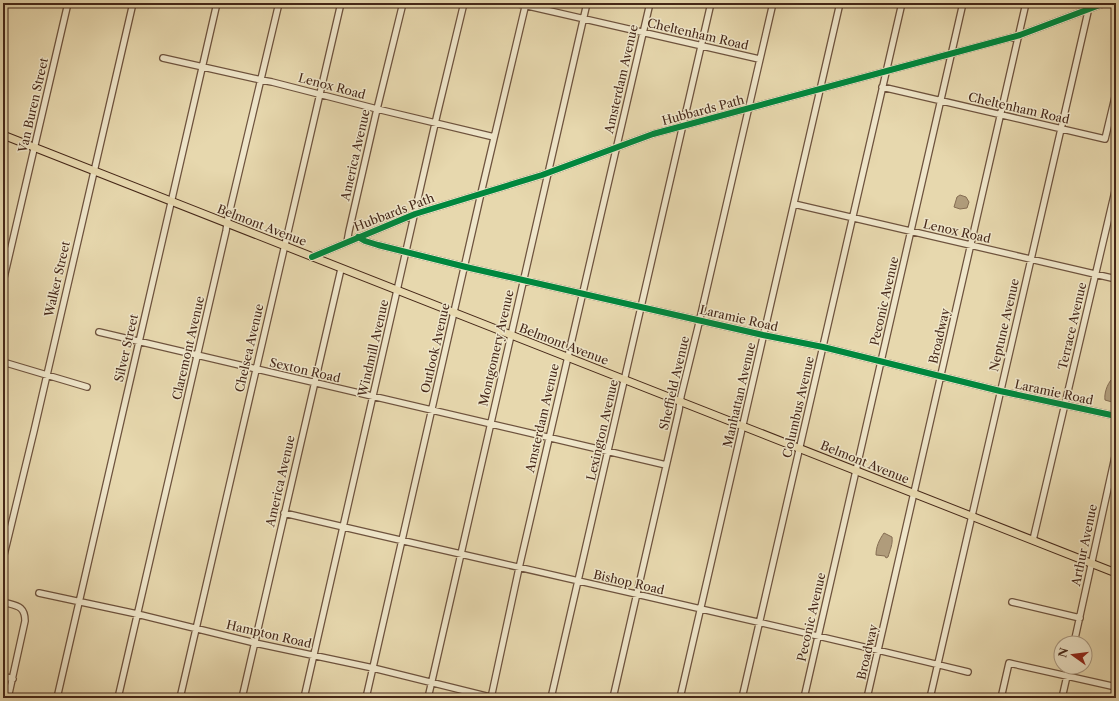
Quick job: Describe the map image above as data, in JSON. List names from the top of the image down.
{
  "streets": {
    "main road": ["Belmont Avenue"],
    "street": [
      "Cheltenham Road",
      "Amsterdam Avenue",
      "Lenox Road",
      "Van Buren Street",
      "Hubbards Path",
      "America Avenue",
      "Walker Street",
      "Peconic Avenue",
      "Laramie Road",
      "Neptune Avenue",
      "Terrace Avenue",
      "Broadway",
      "Silver Street",
      "Claremont Avenue",
      "Chelsea Avenue",
      "Windmill Avenue",
      "Outlook Avenue",
      "Montgomery Avenue",
      "Sexton Road",
      "Sheffield Avenue",
      "Manhattan Avenue",
      "Columbus Avenue",
      "Lexington Avenue",
      "Arthur Avenue",
      "Bishop Road",
      "Hampton Road"
    ]
  },
  "crossings": [
    ["Cheltenham Road", "Amsterdam Avenue"],
    ["Cheltenham Road", "Peconic Avenue"],
    ["Cheltenham Road", "Neptune Avenue"],
    ["Cheltenham Road", "Broadway"],
    ["Cheltenham Road", "Outlook Avenue"],
    ["Cheltenham Road", "Montgomery Avenue"],
    ["Cheltenham Road", "Sheffield Avenue"],
    ["Cheltenham Road", "Columbus Avenue"],
    ["Cheltenham Road", "Lexington Avenue"],
    ["Amsterdam Avenue", "Hubbards Path"],
    ["Amsterdam Avenue", "Belmont Avenue"],
    ["Amsterdam Avenue", "Laramie Road"],
    ["Amsterdam Avenue", "Sexton Road"],
    ["Amsterdam Avenue", "Bishop Road"],
    ["Amsterdam Avenue", "Hampton Road"],
    ["Lenox Road", "America Avenue"],
    ["Lenox Road", "Peconic Avenue"],
    ["Lenox Road", "Neptune Avenue"],
    ["Lenox Road", "Terrace Avenue"],
    ["Lenox Road", "Broadway"],
    ["Lenox Road", "Silver Street"],
    ["Lenox Road", "Claremont Avenue"],
    ["Lenox Road", "Chelsea Avenue"],
    ["Lenox Road", "Windmill Avenue"],
    ["Lenox Road", "Outlook Avenue"],
    ["Lenox Road", "Manhattan Avenue"],
    ["Lenox Road", "Columbus Avenue"],
    ["Van Buren Street", "Belmont Avenue"],
    ["Hubbards Path", "America Avenue"],
    ["Hubbards Path", "Belmont Avenue"],
    ["Hubbards Path", "Peconic Avenue"],
    ["Hubbards Path", "Laramie Road"],
    ["Hubbards Path", "Neptune Avenue"],
    ["Hubbards Path", "Broadway"],
    ["Hubbards Path", "Windmill Avenue"],
    ["Hubbards Path", "Outlook Avenue"],
    ["Hubbards Path", "Montgomery Avenue"],
    ["Hubbards Path", "Sheffield Avenue"],
    ["Hubbards Path", "Manhattan Avenue"],
    ["Hubbards Path", "Columbus Avenue"],
    ["Hubbards Path", "Lexington Avenue"],
    ["America Avenue", "Belmont Avenue"],
    ["America Avenue", "Sexton Road"],
    ["America Avenue", "Bishop Road"],
    ["America Avenue", "Hampton Road"],
    ["Belmont Avenue", "Walker Street"],
    ["Belmont Avenue", "Peconic Avenue"],
    ["Belmont Avenue", "Neptune Avenue"],
    ["Belmont Avenue", "Terrace Avenue"],
    ["Belmont Avenue", "Broadway"],
    ["Belmont Avenue", "Silver Street"],
    ["Belmont Avenue", "Claremont Avenue"],
    ["Belmont Avenue", "Chelsea Avenue"],
    ["Belmont Avenue", "Windmill Avenue"],
    ["Belmont Avenue", "Outlook Avenue"],
    ["Belmont Avenue", "Montgomery Avenue"],
    ["Belmont Avenue", "Sheffield Avenue"],
    ["Belmont Avenue", "Manhattan Avenue"],
    ["Belmont Avenue", "Columbus Avenue"],
    ["Belmont Avenue", "Lexington Avenue"],
    ["Belmont Avenue", "Arthur Avenue"],
    ["Peconic Avenue", "Laramie Road"],
    ["Peconic Avenue", "Bishop Road"],
    ["Laramie Road", "Neptune Avenue"],
    ["Laramie Road", "Terrace Avenue"],
    ["Laramie Road", "Broadway"],
    ["Laramie Road", "Windmill Avenue"],
    ["Laramie Road", "Outlook Avenue"],
    ["Laramie Road", "Montgomery Avenue"],
    ["Laramie Road", "Sheffield Avenue"],
    ["Laramie Road", "Manhattan Avenue"],
    ["Laramie Road", "Columbus Avenue"],
    ["Laramie Road", "Lexington Avenue"],
    ["Neptune Avenue", "Bishop Road"],
    ["Broadway", "Bishop Road"],
    ["Silver Street", "Sexton Road"],
    ["Silver Street", "Hampton Road"],
    ["Claremont Avenue", "Sexton Road"],
    ["Claremont Avenue", "Hampton Road"],
    ["Chelsea Avenue", "Sexton Road"],
    ["Chelsea Avenue", "Hampton Road"],
    ["Windmill Avenue", "Sexton Road"],
    ["Windmill Avenue", "Bishop Road"],
    ["Windmill Avenue", "Hampton Road"],
    ["Outlook Avenue", "Sexton Road"],
    ["Outlook Avenue", "Bishop Road"],
    ["Outlook Avenue", "Hampton Road"],
    ["Montgomery Avenue", "Sexton Road"],
    ["Montgomery Avenue", "Bishop Road"],
    ["Montgomery Avenue", "Hampton Road"],
    ["Sexton Road", "Sheffield Avenue"],
    ["Sexton Road", "Lexington Avenue"],
    ["Sheffield Avenue", "Bishop Road"],
    ["Manhattan Avenue", "Bishop Road"],
    ["Columbus Avenue", "Bishop Road"],
    ["Lexington Avenue", "Bishop Road"]
  ],
  "north": "left"
}
